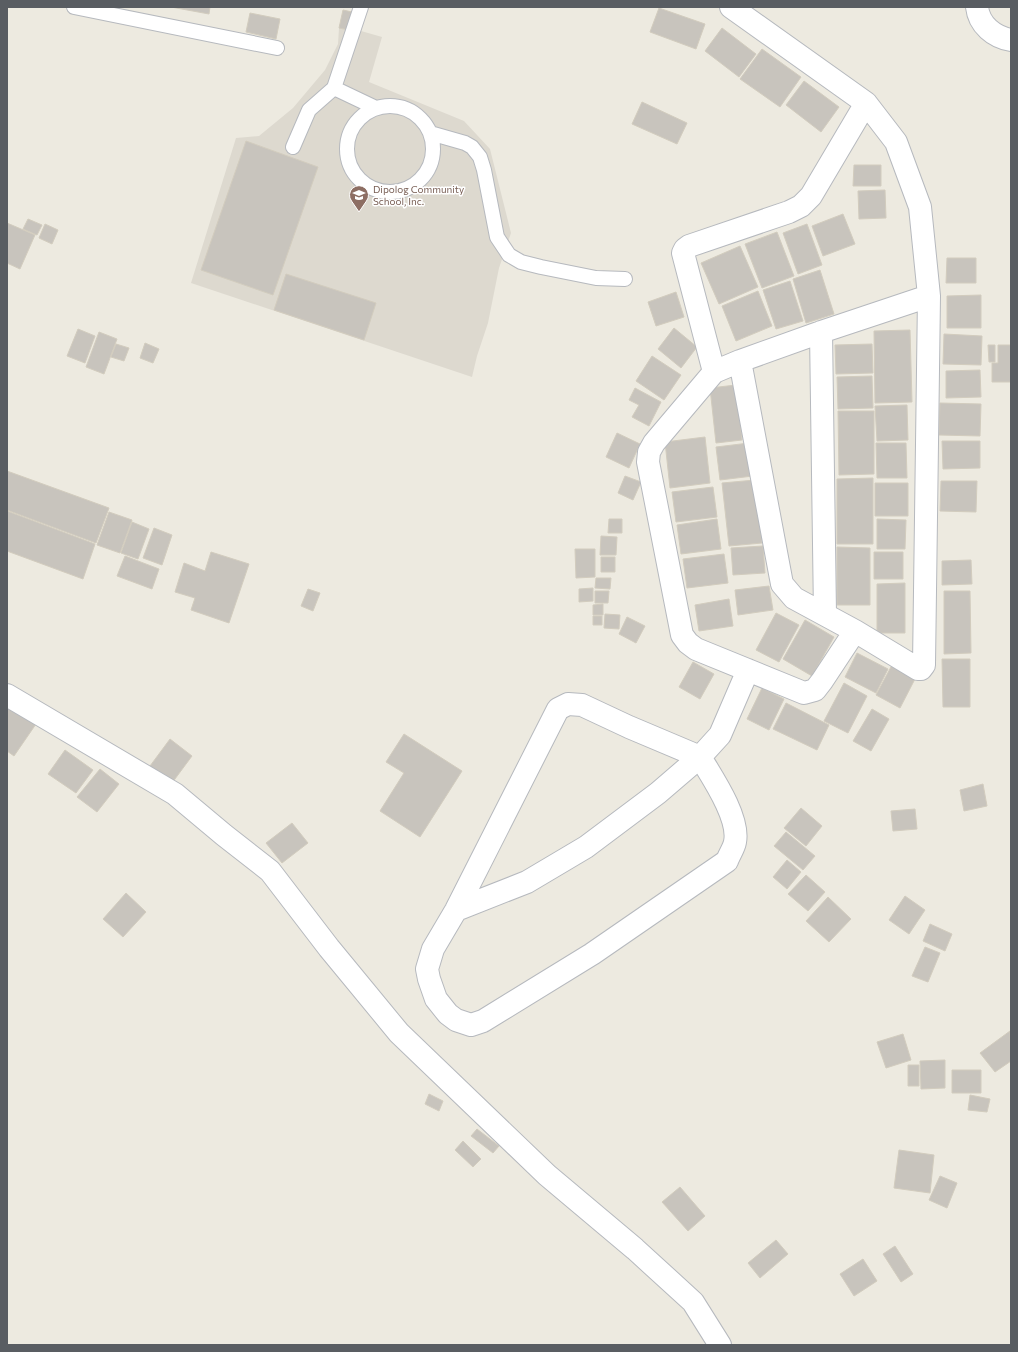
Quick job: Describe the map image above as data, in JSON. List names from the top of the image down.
{
  "places": {
    "school or university": ["Dipolog Community School, Inc."]
  }
}
